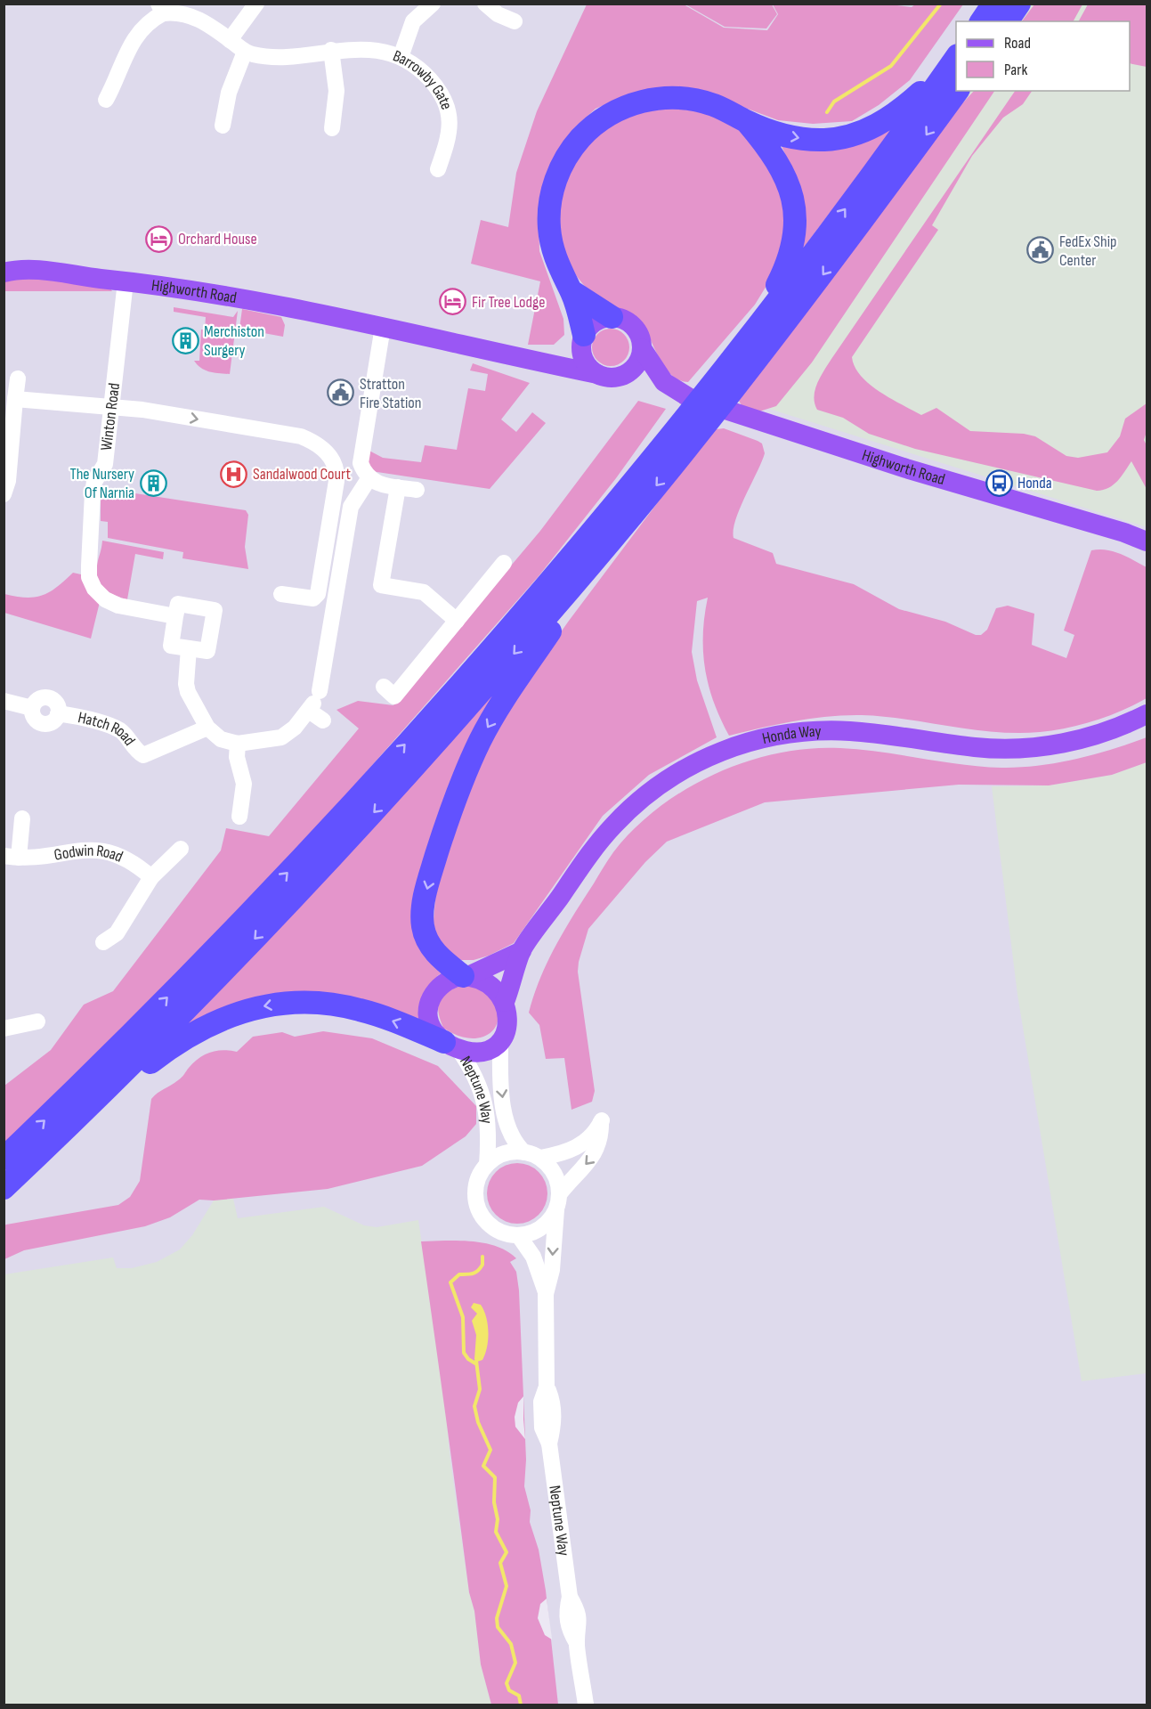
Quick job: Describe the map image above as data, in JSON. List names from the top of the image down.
{
  "streets": {
    "main road": ["Highworth Road", "Honda Way"],
    "street": [
      "Barrowby Gate",
      "Winton Road",
      "Hatch Road",
      "Godwin Road",
      "Neptune Way"
    ]
  },
  "crossings": [
    ["Highworth Road", "Winton Road"],
    ["Honda Way", "Neptune Way"]
  ],
  "places": {
    "hotel": ["Orchard House", "Fir Tree Lodge"],
    "public building": ["FedEx Ship Center", "Stratton Fire Station"],
    "building": ["Merchiston Surgery", "The Nursery Of Narnia"],
    "hospital": ["Sandalwood Court"],
    "bus stop": ["Honda"]
  },
  "legend": ["Road", "Park"]
}
